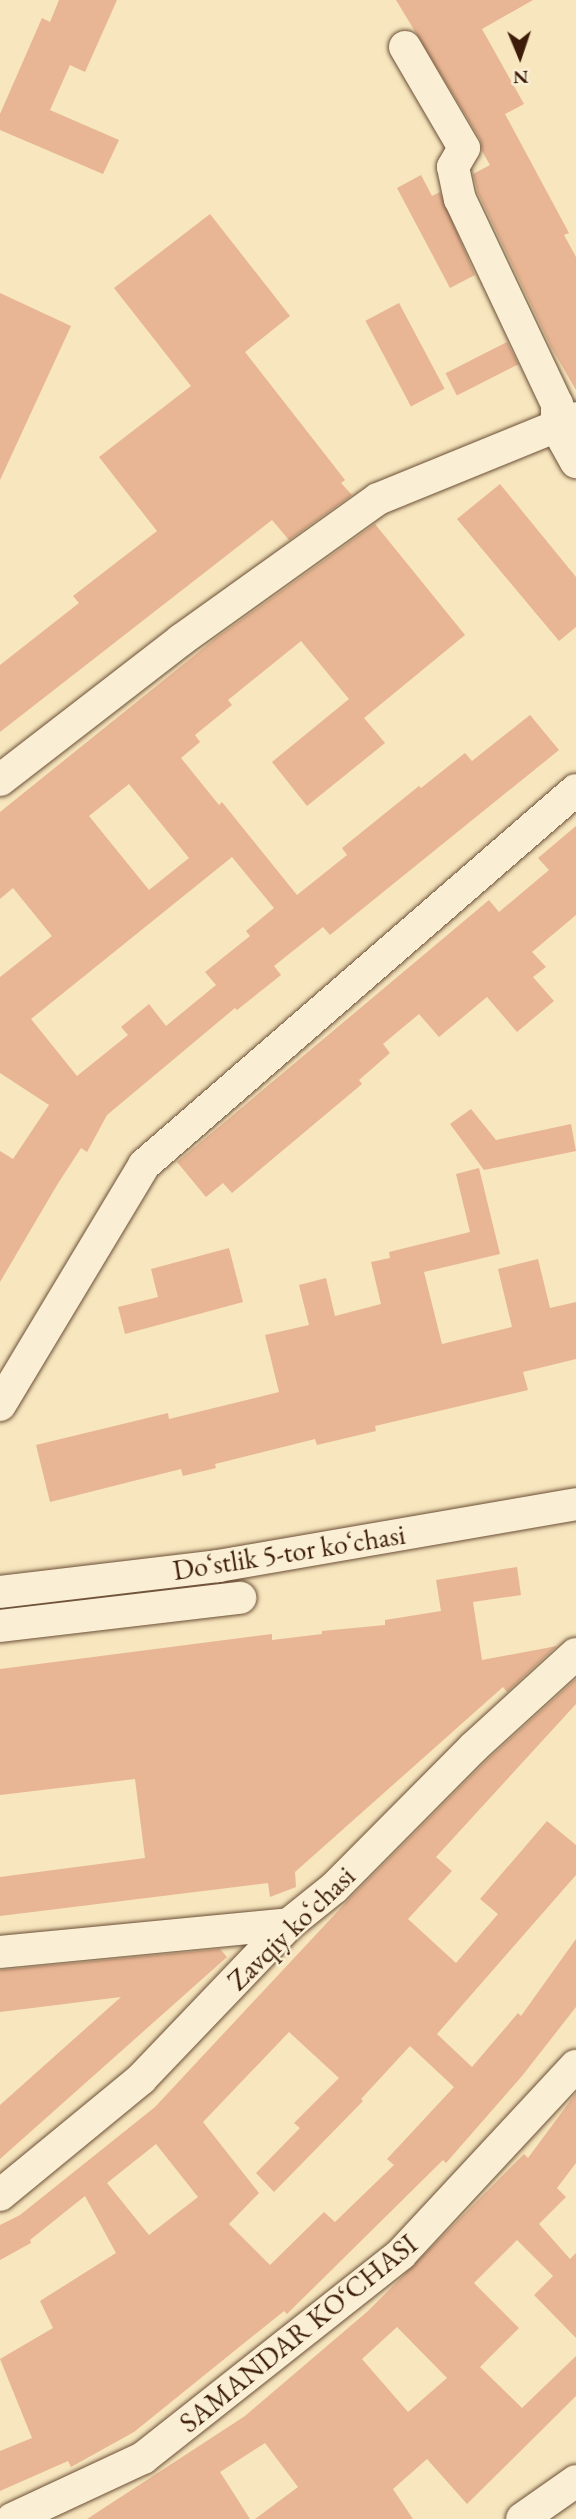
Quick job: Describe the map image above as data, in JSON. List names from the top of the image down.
{
  "streets": {
    "street": ["Doʻstlik 5-tor koʻchasi", "Zavqiy koʻchasi", "SAMANDAR KO‘CHASI"]
  },
  "north": "bottom"
}
